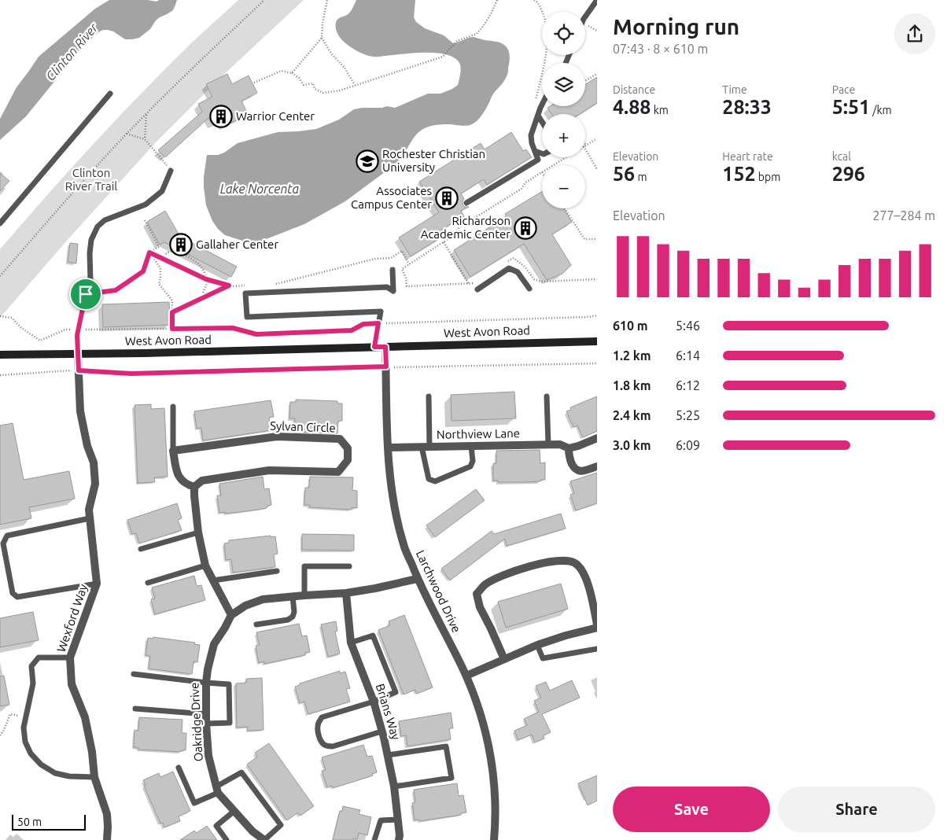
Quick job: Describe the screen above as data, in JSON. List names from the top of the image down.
{
  "streets": {
    "main road": ["West Avon Road"],
    "street": [
      "Sylvan Circle",
      "Northview Lane",
      "Larchwood Drive",
      "Wexford Way",
      "Brians Way",
      "Oakridge Drive"
    ]
  },
  "crossings": [
    ["West Avon Road", "Larchwood Drive"],
    ["West Avon Road", "Wexford Way"],
    ["Northview Lane", "Larchwood Drive"],
    ["Larchwood Drive", "Oakridge Drive"],
    ["Brians Way", "Oakridge Drive"]
  ],
  "water": ["Clinton River", "Lake Norcenta"],
  "parks": ["Clinton River Trail"],
  "places": {
    "building": [
      "Warrior Center",
      "Associates Campus Center",
      "Richardson Academic Center",
      "Gallaher Center"
    ],
    "school or university": ["Rochester Christian University"]
  },
  "scale_bar": "50 m",
  "page": {
    "heading": ["Morning run", "07:43 · 8 × 610 m"],
    "map_buttons": ["+", "−"],
    "stats": [
      ["Distance", "4.88 km"],
      ["Time", "28:33"],
      ["Pace", "5:51 /km"],
      ["Elevation", "56 m"],
      ["Heart rate", "152 bpm"],
      ["kcal", "296"]
    ],
    "chart": ["Elevation", "277–284 m"],
    "list": [
      {
        "name": "610 m",
        "note": "5:46"
      },
      {
        "name": "1.2 km",
        "note": "6:14"
      },
      {
        "name": "1.8 km",
        "note": "6:12"
      },
      {
        "name": "2.4 km",
        "note": "5:25"
      },
      {
        "name": "3.0 km",
        "note": "6:09"
      }
    ],
    "buttons": ["Save", "Share"],
    "scale": "50 m"
  }
}
